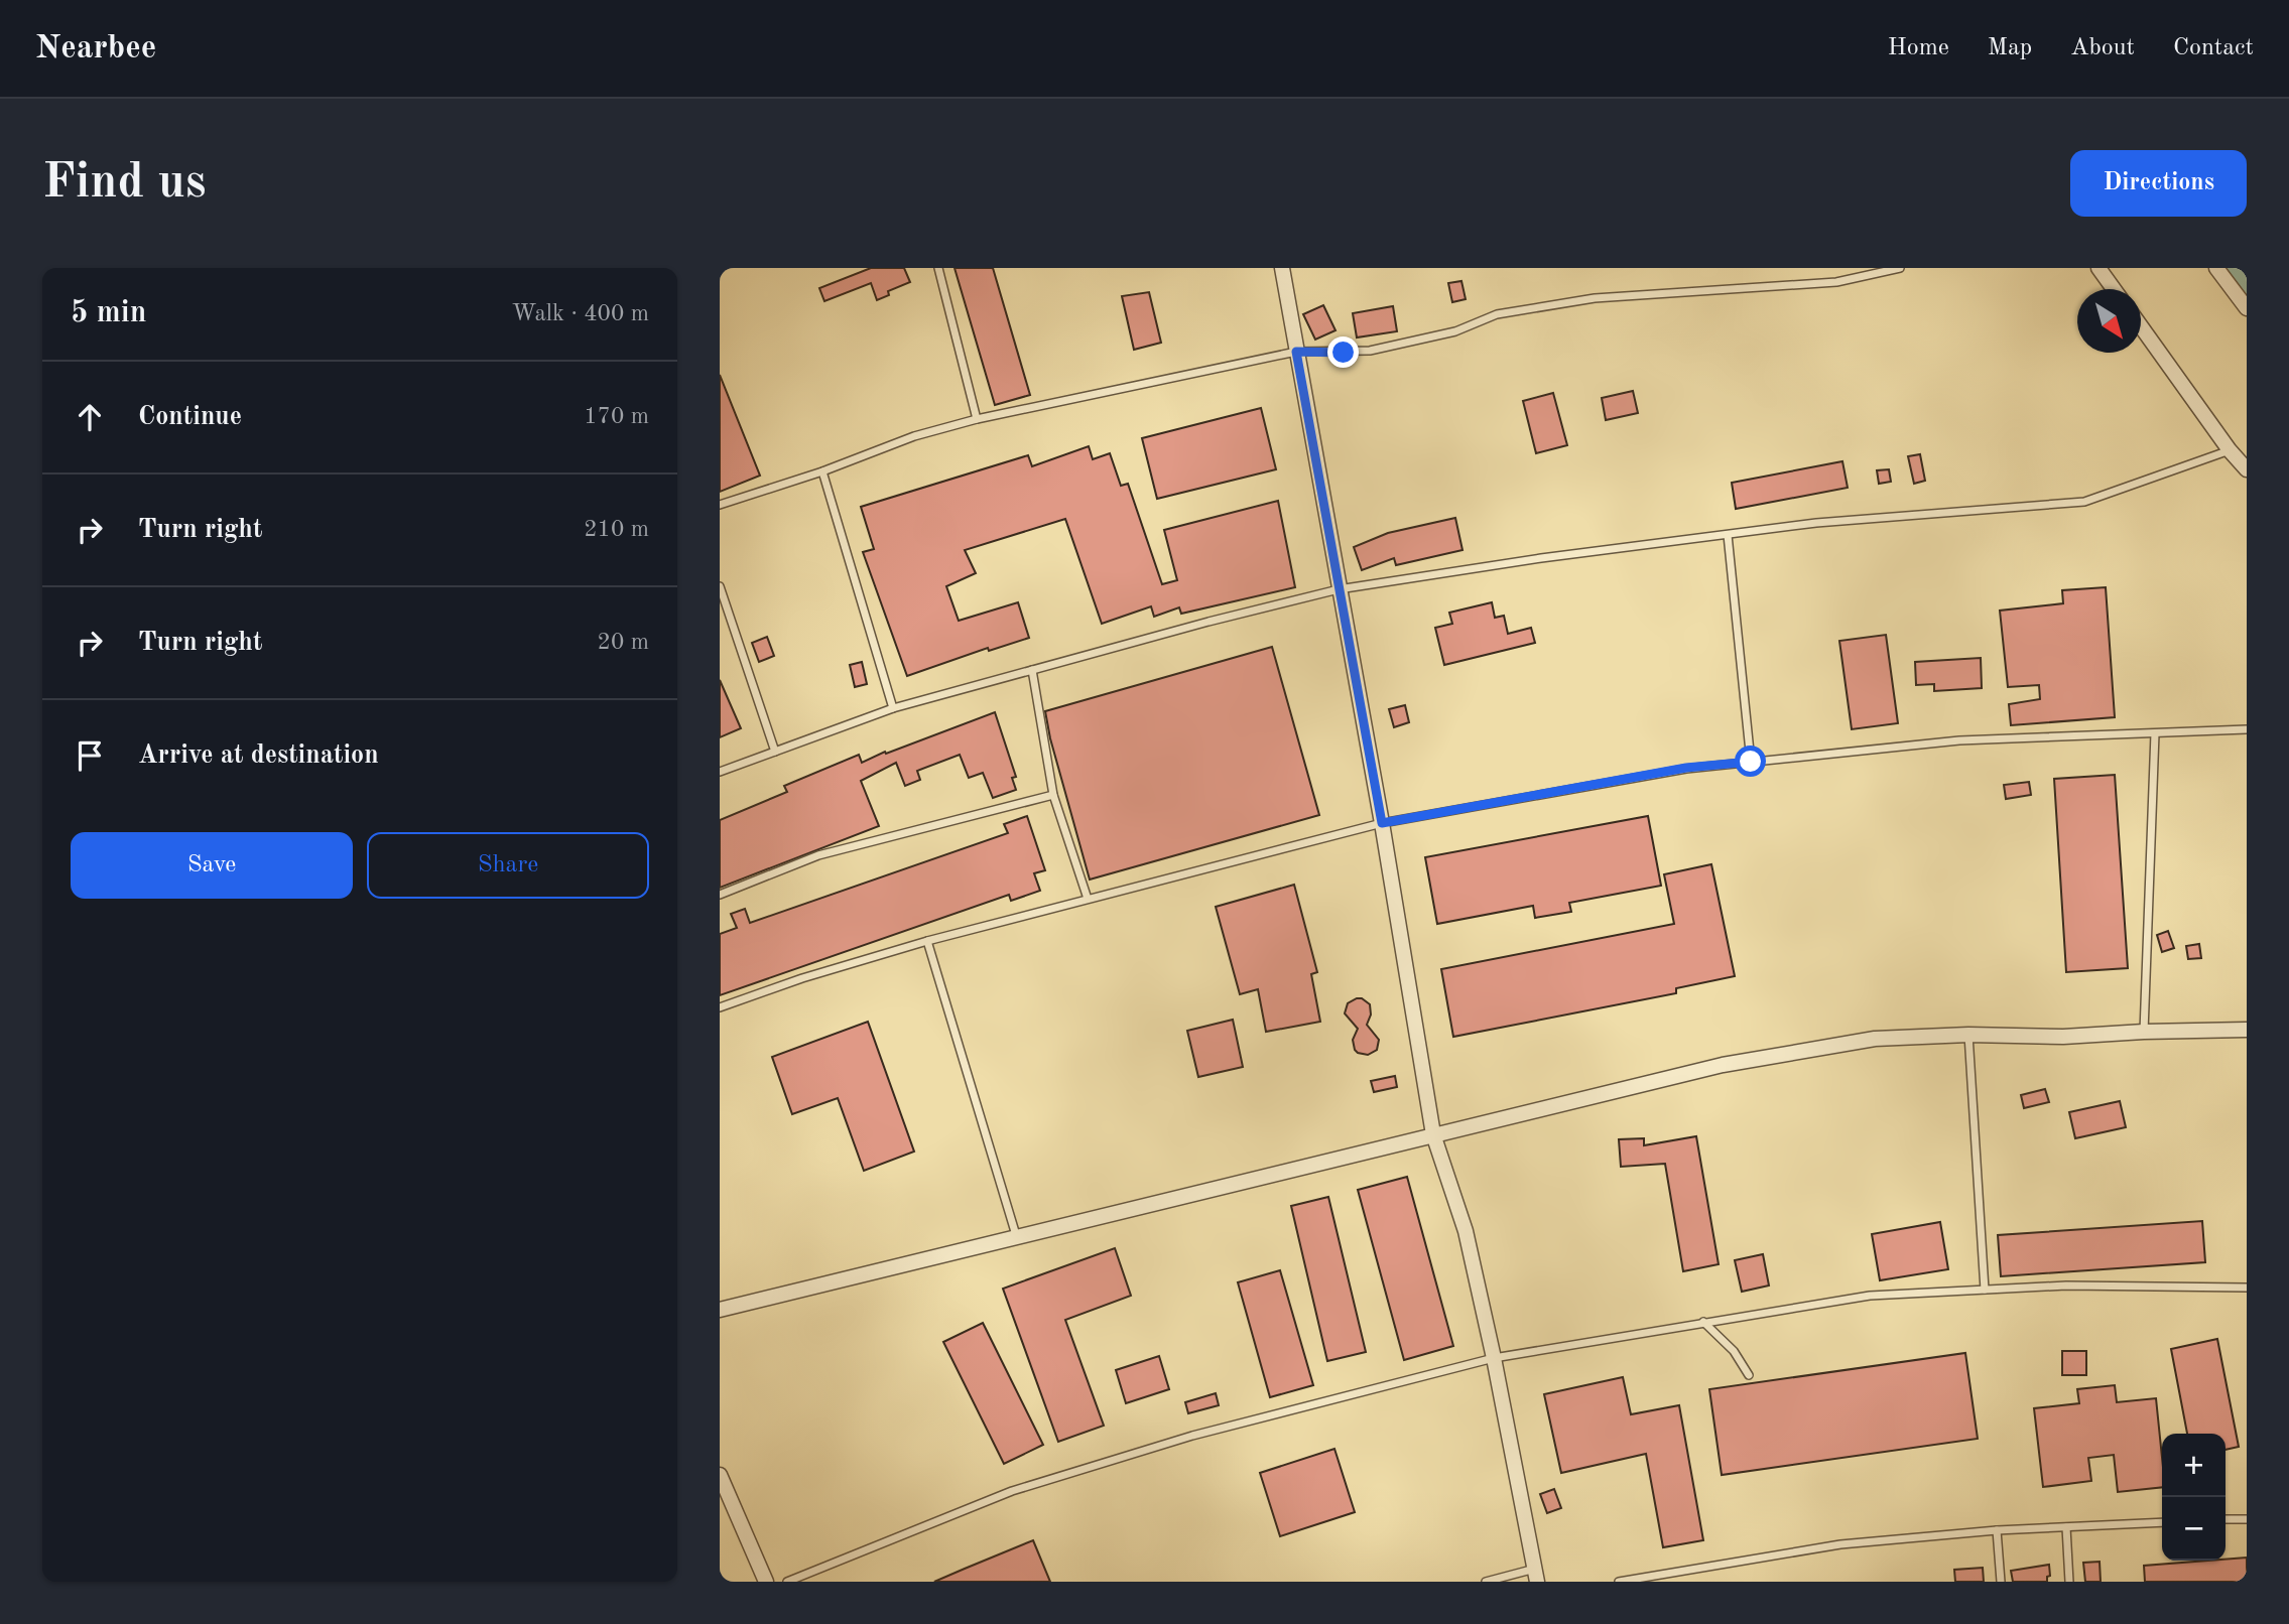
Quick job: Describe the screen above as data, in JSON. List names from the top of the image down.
{
  "north": "bottom right",
  "page": {
    "header": "Nearbee",
    "nav": [
      "Home",
      "Map",
      "About",
      "Contact"
    ],
    "buttons": [
      "Directions",
      ["Save", "Share"]
    ],
    "title": "Find us",
    "heading": ["5 min", "Walk · 400 m"],
    "list": [
      ["Continue", "170 m"],
      ["Turn right", "210 m"],
      ["Turn right", "20 m"],
      "Arrive at destination"
    ],
    "map_buttons": ["+", "−"]
  }
}
